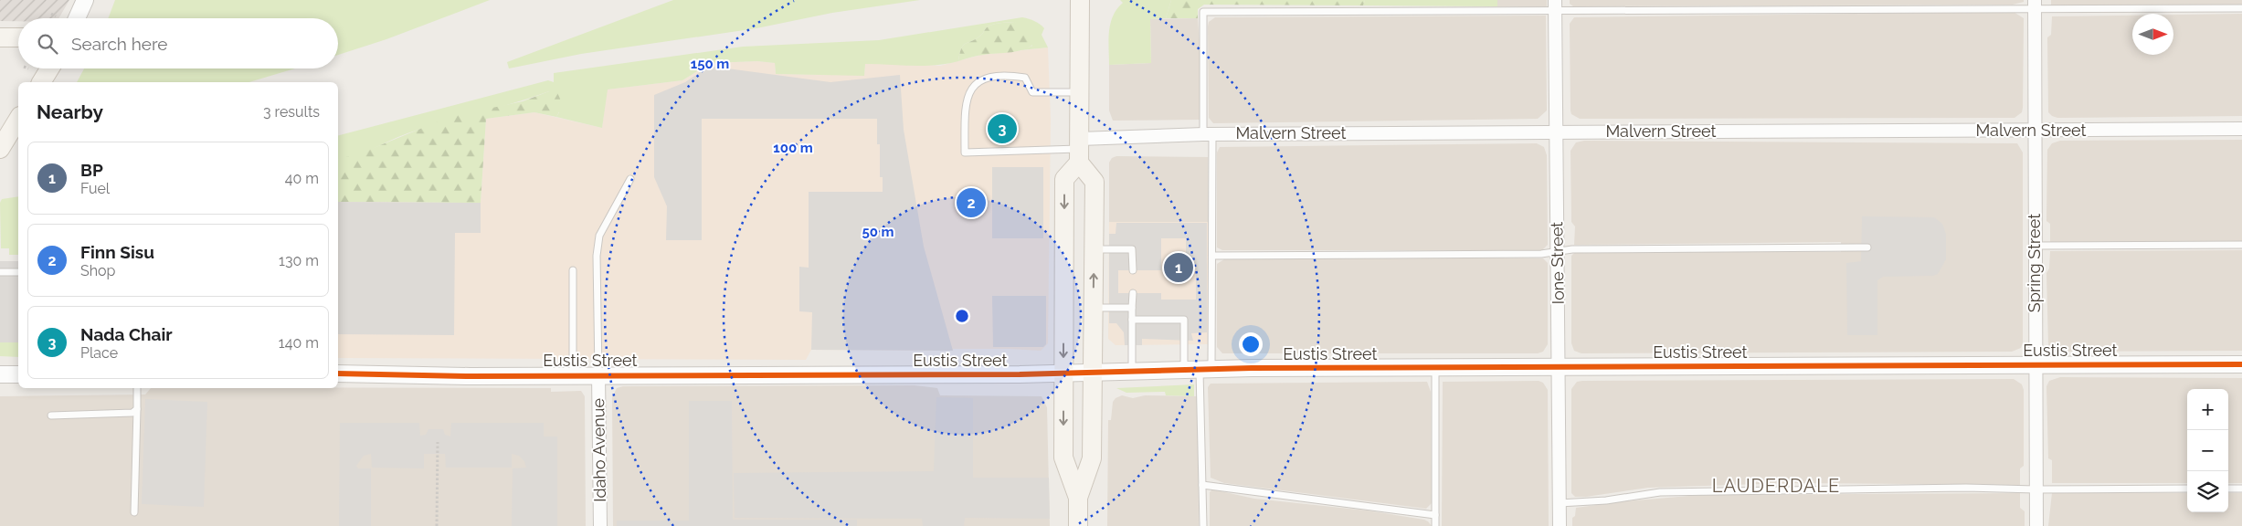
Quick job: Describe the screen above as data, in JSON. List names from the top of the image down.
{
  "streets": {
    "street": [
      "Malvern Street",
      "Ione Street",
      "Spring Street",
      "Eustis Street",
      "Idaho Avenue"
    ]
  },
  "crossings": [
    ["Malvern Street", "Ione Street"],
    ["Malvern Street", "Spring Street"],
    ["Ione Street", "Eustis Street"],
    ["Spring Street", "Eustis Street"],
    ["Eustis Street", "Idaho Avenue"]
  ],
  "districts": ["LAUDERDALE"],
  "north": "right",
  "page": {
    "search": "Search here",
    "heading": ["Nearby", "3 results"],
    "pins": ["3", "2", "1"],
    "list": [
      {
        "mark": "1",
        "name": "BP",
        "note": "Fuel",
        "value": "40 m"
      },
      {
        "mark": "2",
        "name": "Finn Sisu",
        "note": "Shop",
        "value": "130 m"
      },
      {
        "mark": "3",
        "name": "Nada Chair",
        "note": "Place",
        "value": "140 m"
      }
    ],
    "map_buttons": ["+", "−"]
  },
  "rings": ["150 m", "100 m", "50 m"]
}
